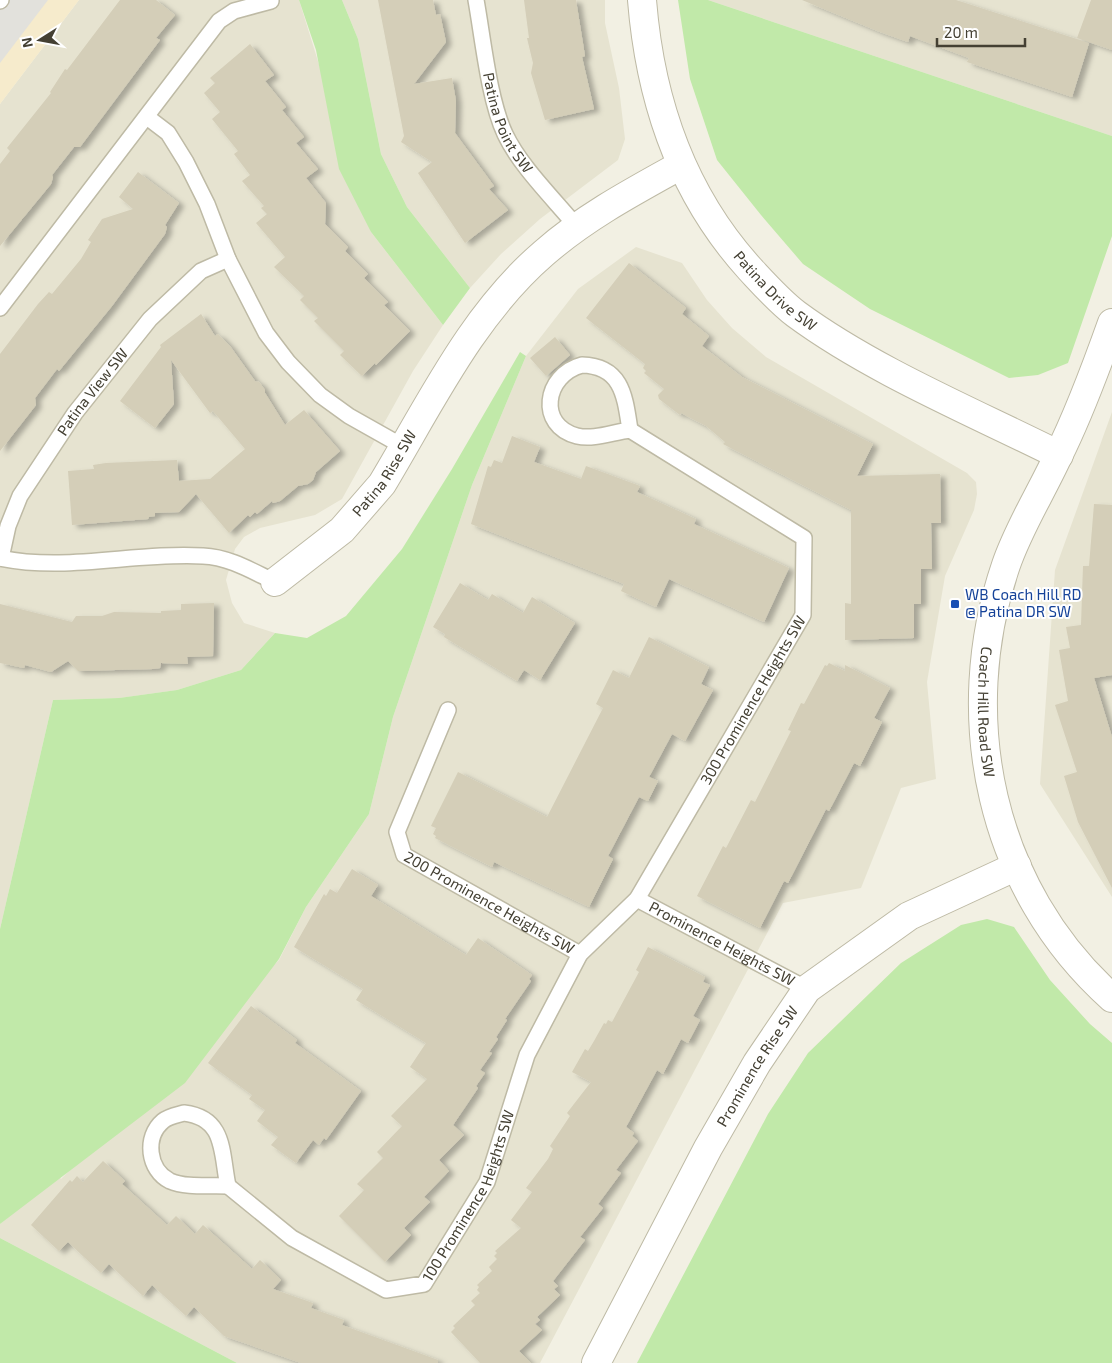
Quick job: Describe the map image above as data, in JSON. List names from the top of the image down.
{
  "streets": {
    "street": [
      "Patina Drive SW",
      "Patina Rise SW",
      "Coach Hill Road SW",
      "Prominence Rise SW"
    ],
    "lane": [
      "Patina Point SW",
      "Patina View SW",
      "300 Prominence Heights SW",
      "200 Prominence Heights SW",
      "Prominence Heights SW",
      "100 Prominence Heights SW"
    ]
  },
  "crossings": [
    ["Patina Point SW", "Patina Rise SW"],
    ["Patina Drive SW", "Patina Rise SW"],
    ["Patina Drive SW", "Coach Hill Road SW"],
    ["Patina View SW", "Patina Rise SW"],
    ["300 Prominence Heights SW", "Prominence Heights SW"],
    ["300 Prominence Heights SW", "100 Prominence Heights SW"],
    ["Coach Hill Road SW", "Prominence Rise SW"],
    ["200 Prominence Heights SW", "100 Prominence Heights SW"],
    ["Prominence Heights SW", "Prominence Rise SW"],
    ["Prominence Heights SW", "100 Prominence Heights SW"]
  ],
  "places": {
    "transit": ["WB Coach Hill RD @ Patina DR SW"]
  },
  "scale_bar": "20 m",
  "north": "left"
}
